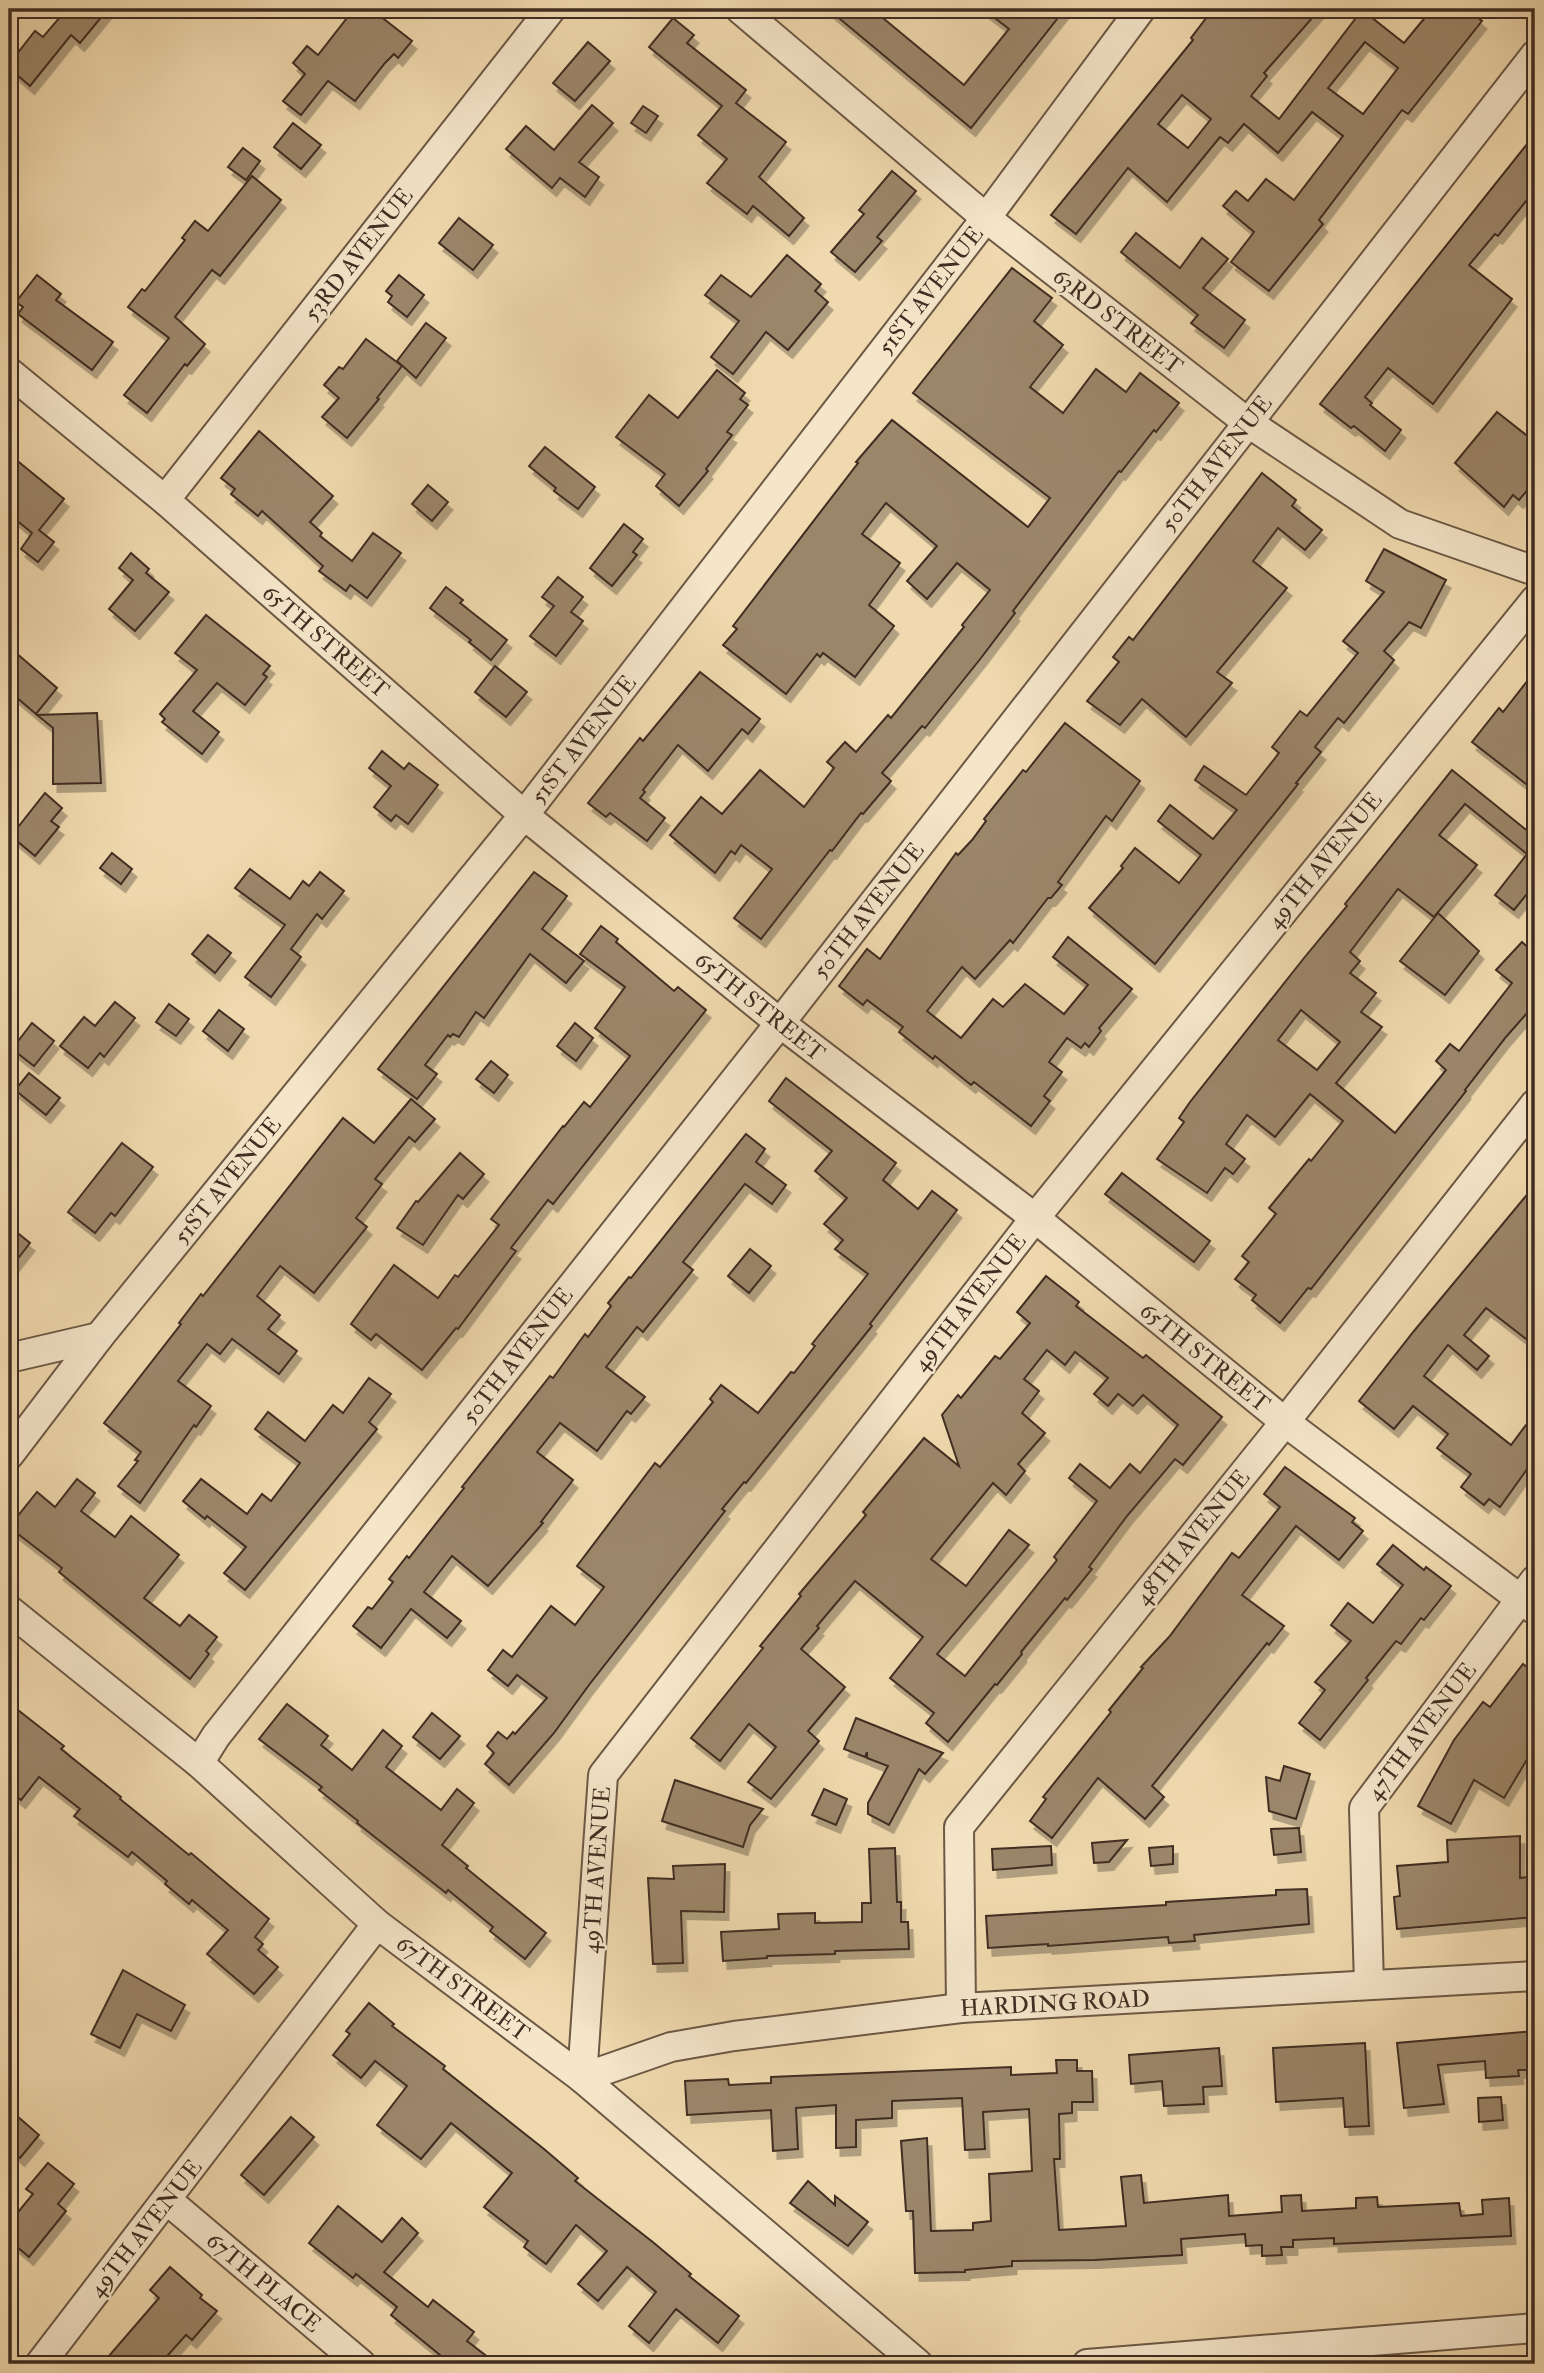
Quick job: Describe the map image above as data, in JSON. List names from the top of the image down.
{
  "streets": {
    "street": [
      "53RD AVENUE",
      "51ST AVENUE",
      "63RD STREET",
      "50TH AVENUE",
      "65TH STREET",
      "49TH AVENUE",
      "48TH AVENUE",
      "47TH AVENUE",
      "67TH STREET",
      "HARDING ROAD",
      "67TH PLACE"
    ]
  },
  "crossings": [
    ["53RD AVENUE", "65TH STREET"],
    ["51ST AVENUE", "63RD STREET"],
    ["51ST AVENUE", "65TH STREET"],
    ["63RD STREET", "50TH AVENUE"],
    ["50TH AVENUE", "65TH STREET"],
    ["50TH AVENUE", "67TH STREET"],
    ["65TH STREET", "49TH AVENUE"],
    ["65TH STREET", "48TH AVENUE"],
    ["65TH STREET", "47TH AVENUE"],
    ["49TH AVENUE", "67TH STREET"],
    ["49TH AVENUE", "HARDING ROAD"],
    ["49TH AVENUE", "67TH PLACE"],
    ["48TH AVENUE", "HARDING ROAD"],
    ["47TH AVENUE", "HARDING ROAD"],
    ["67TH STREET", "HARDING ROAD"]
  ]
}
